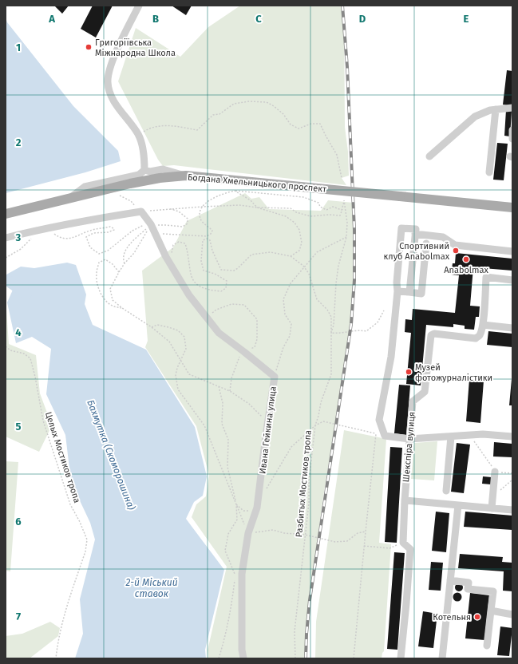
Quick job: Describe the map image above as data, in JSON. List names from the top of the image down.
{
  "streets": {
    "main road": ["Богдана Хмельницького проспект"],
    "lane": ["Ивана Гейкина улица", "Шекспіра вулиця"],
    "path": ["Целых Мостиков тропа", "Разбитых Мостиков тропа"]
  },
  "water": ["Бахмутка (Скоморошина)", "2-й Міський ставок"],
  "places": [
    "Григоріївська Міжнародна Школа",
    "Спортивний клуб Anabolmax",
    "Anabolmax",
    "Музей фотожурналістики",
    "Котельня"
  ],
  "grid": {
    "columns": [
      "A",
      "B",
      "C",
      "D",
      "E"
    ],
    "rows": [
      "1",
      "2",
      "3",
      "4",
      "5",
      "6",
      "7"
    ]
  }
}
